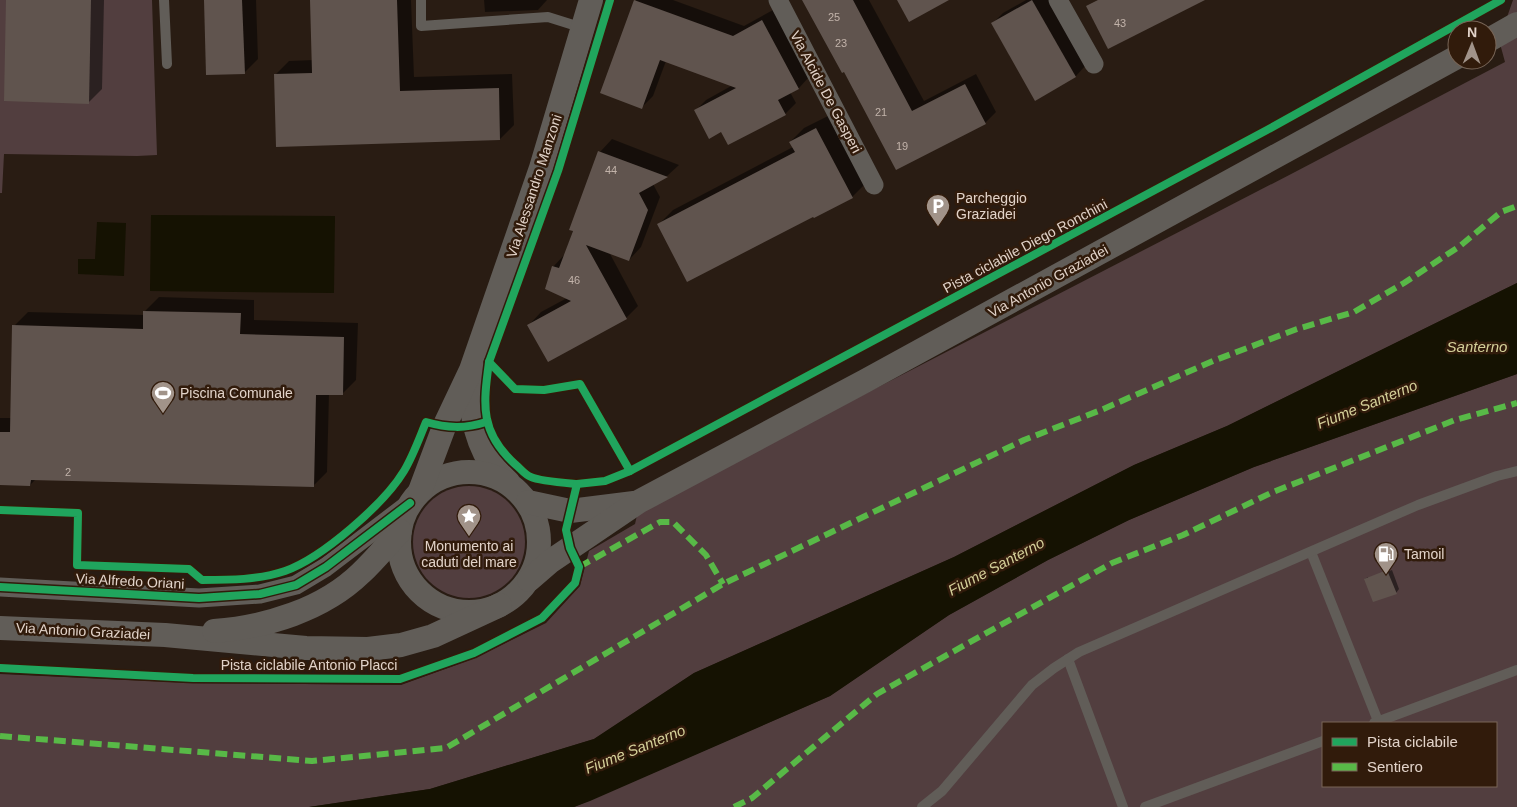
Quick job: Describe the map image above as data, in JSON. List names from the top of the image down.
{
  "streets": {
    "street": [
      "Via Alcide De Gasperi",
      "Via Alessandro Manzoni",
      "Via Antonio Graziadei",
      "Via Alfredo Oriani"
    ],
    "cycle path": ["Pista ciclabile Diego Ronchini"]
  },
  "crossings": [
    ["Via Alessandro Manzoni", "Via Antonio Graziadei"],
    ["Via Alessandro Manzoni", "Via Alfredo Oriani"],
    ["Via Antonio Graziadei", "Via Alfredo Oriani"]
  ],
  "water": ["Santerno", "Fiume Santerno"],
  "places": {
    "parking": ["Parcheggio Graziadei"],
    "sports": ["Piscina Comunale"],
    "place": ["Monumento ai caduti del mare"],
    "fuel station": ["Tamoil"]
  },
  "house_numbers": [
    "25",
    "43",
    "23",
    "21",
    "19",
    "44",
    "46",
    "2"
  ],
  "legend": ["Pista ciclabile", "Sentiero"],
  "north": "top"
}
